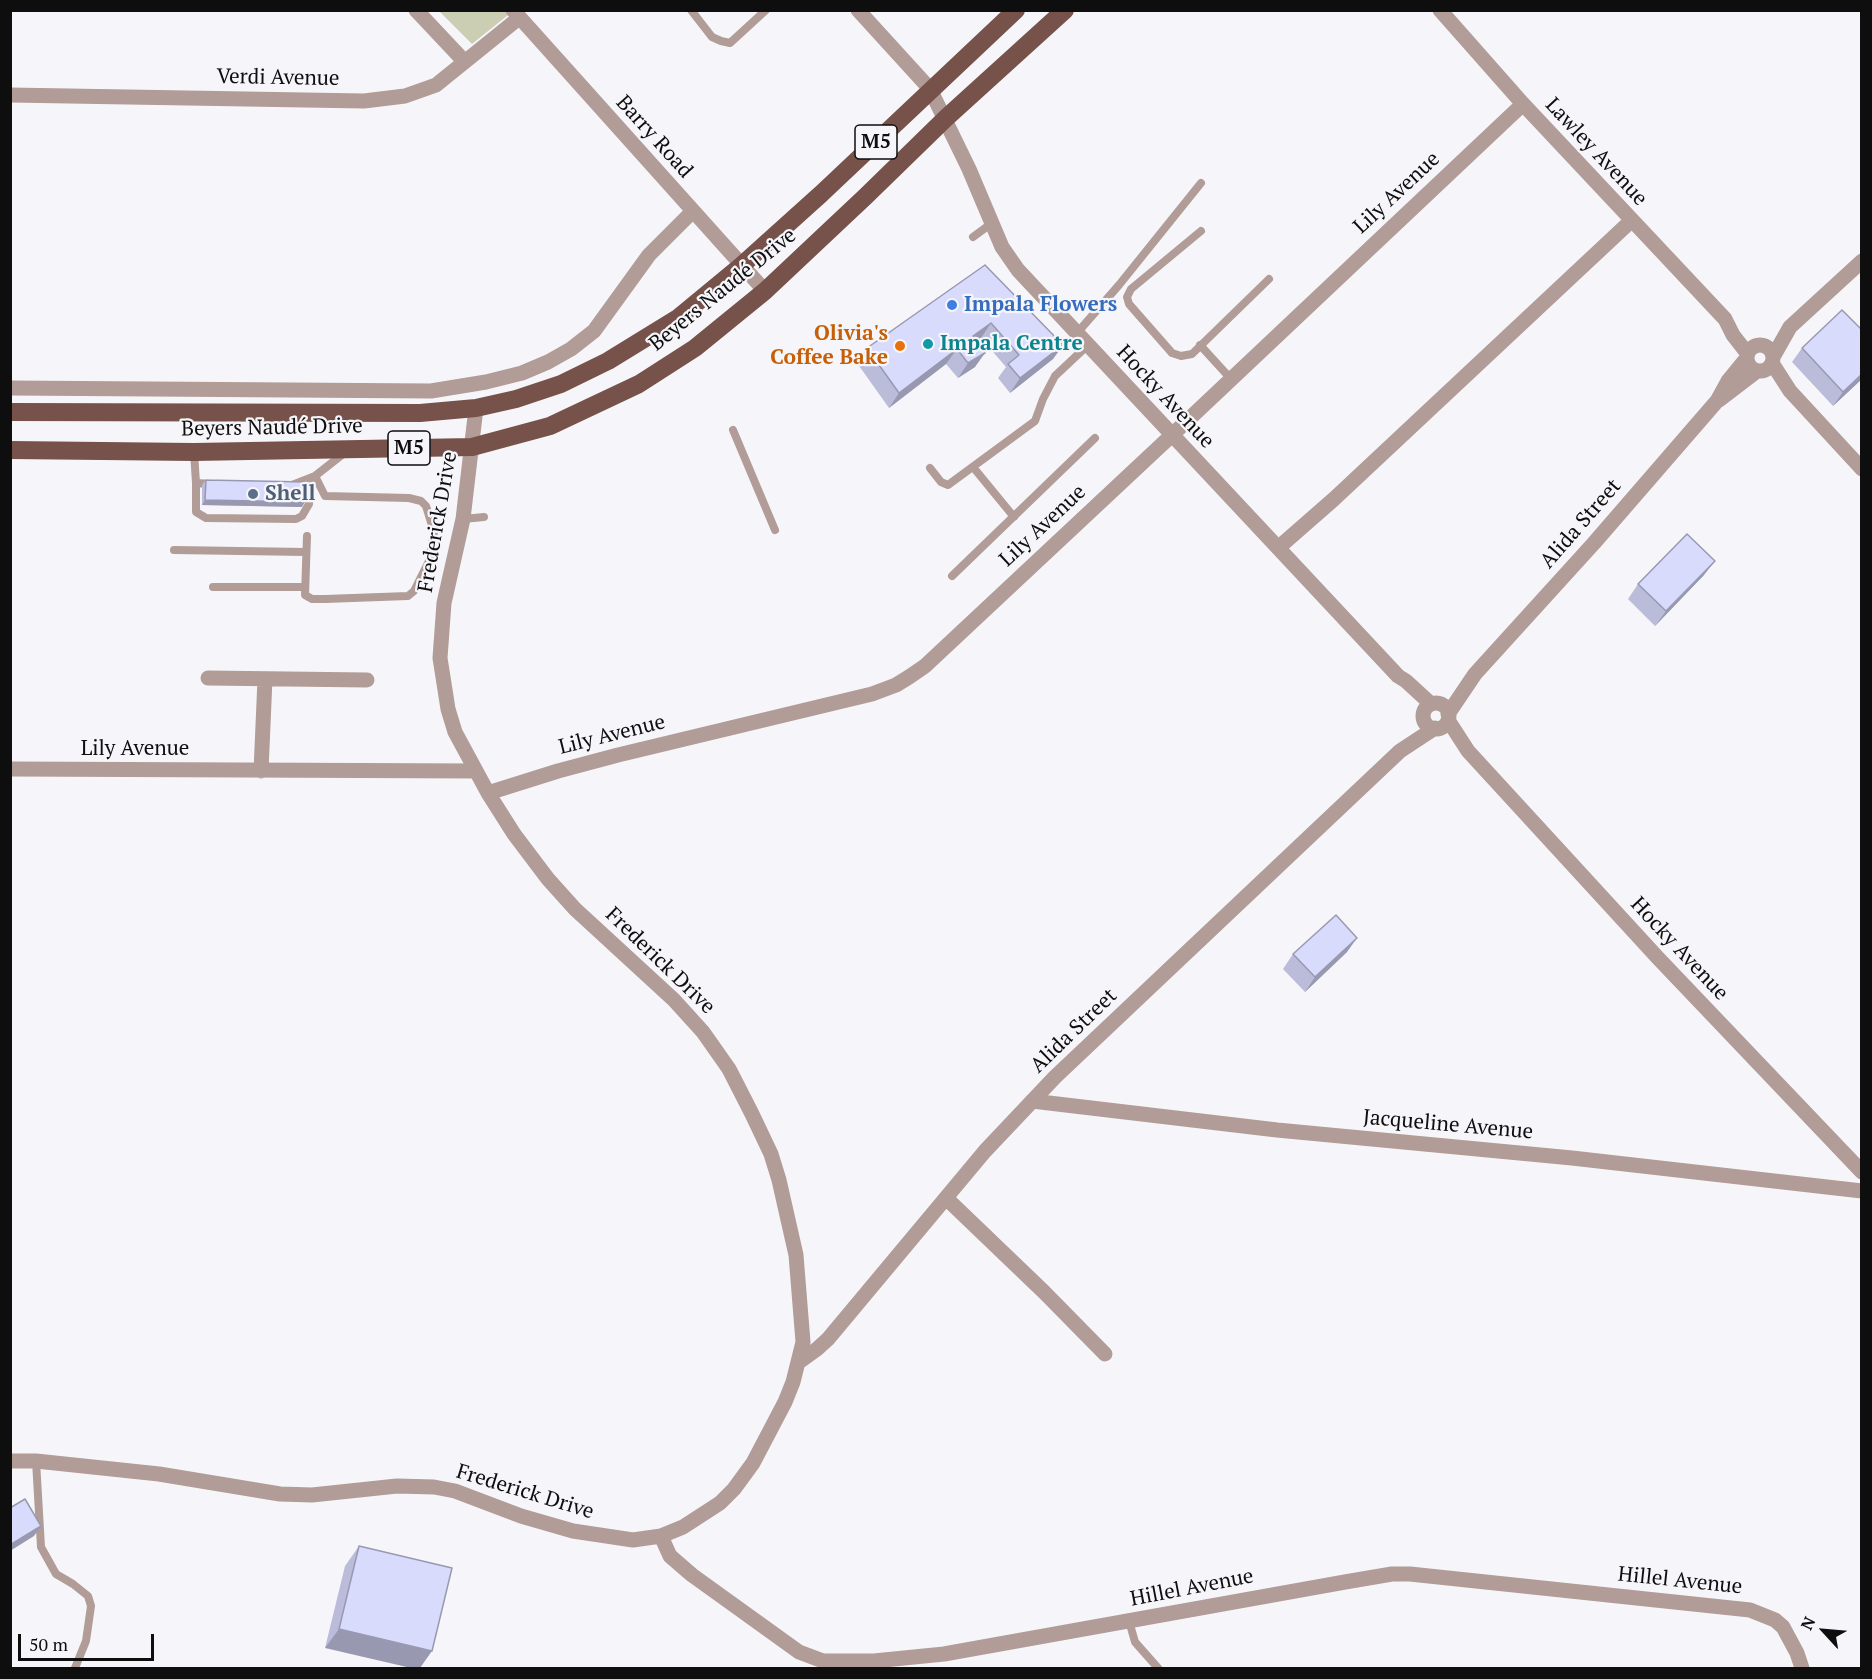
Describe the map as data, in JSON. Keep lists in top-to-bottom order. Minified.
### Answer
{"streets":{"main road":["M5","Beyers Naudé Drive"],"street":["Verdi Avenue","Barry Road","Lawley Avenue","Lily Avenue","Hocky Avenue","Frederick Drive","Alida Street","Jacqueline Avenue","Hillel Avenue"]},"crossings":[["Verdi Avenue","Barry Road"],["Barry Road","Beyers Naudé Drive"],["Lawley Avenue","Lily Avenue"],["Lawley Avenue","Alida Street"],["Lily Avenue","Hocky Avenue"],["Lily Avenue","Frederick Drive"],["Beyers Naudé Drive","Hocky Avenue"],["Beyers Naudé Drive","Frederick Drive"],["Hocky Avenue","Alida Street"],["Frederick Drive","Alida Street"],["Frederick Drive","Hillel Avenue"],["Alida Street","Jacqueline Avenue"]],"places":["Impala Flowers","Impala Centre","Olivia's Coffee Bake","Shell"],"scale_bar":"50 m","north":"top left"}
